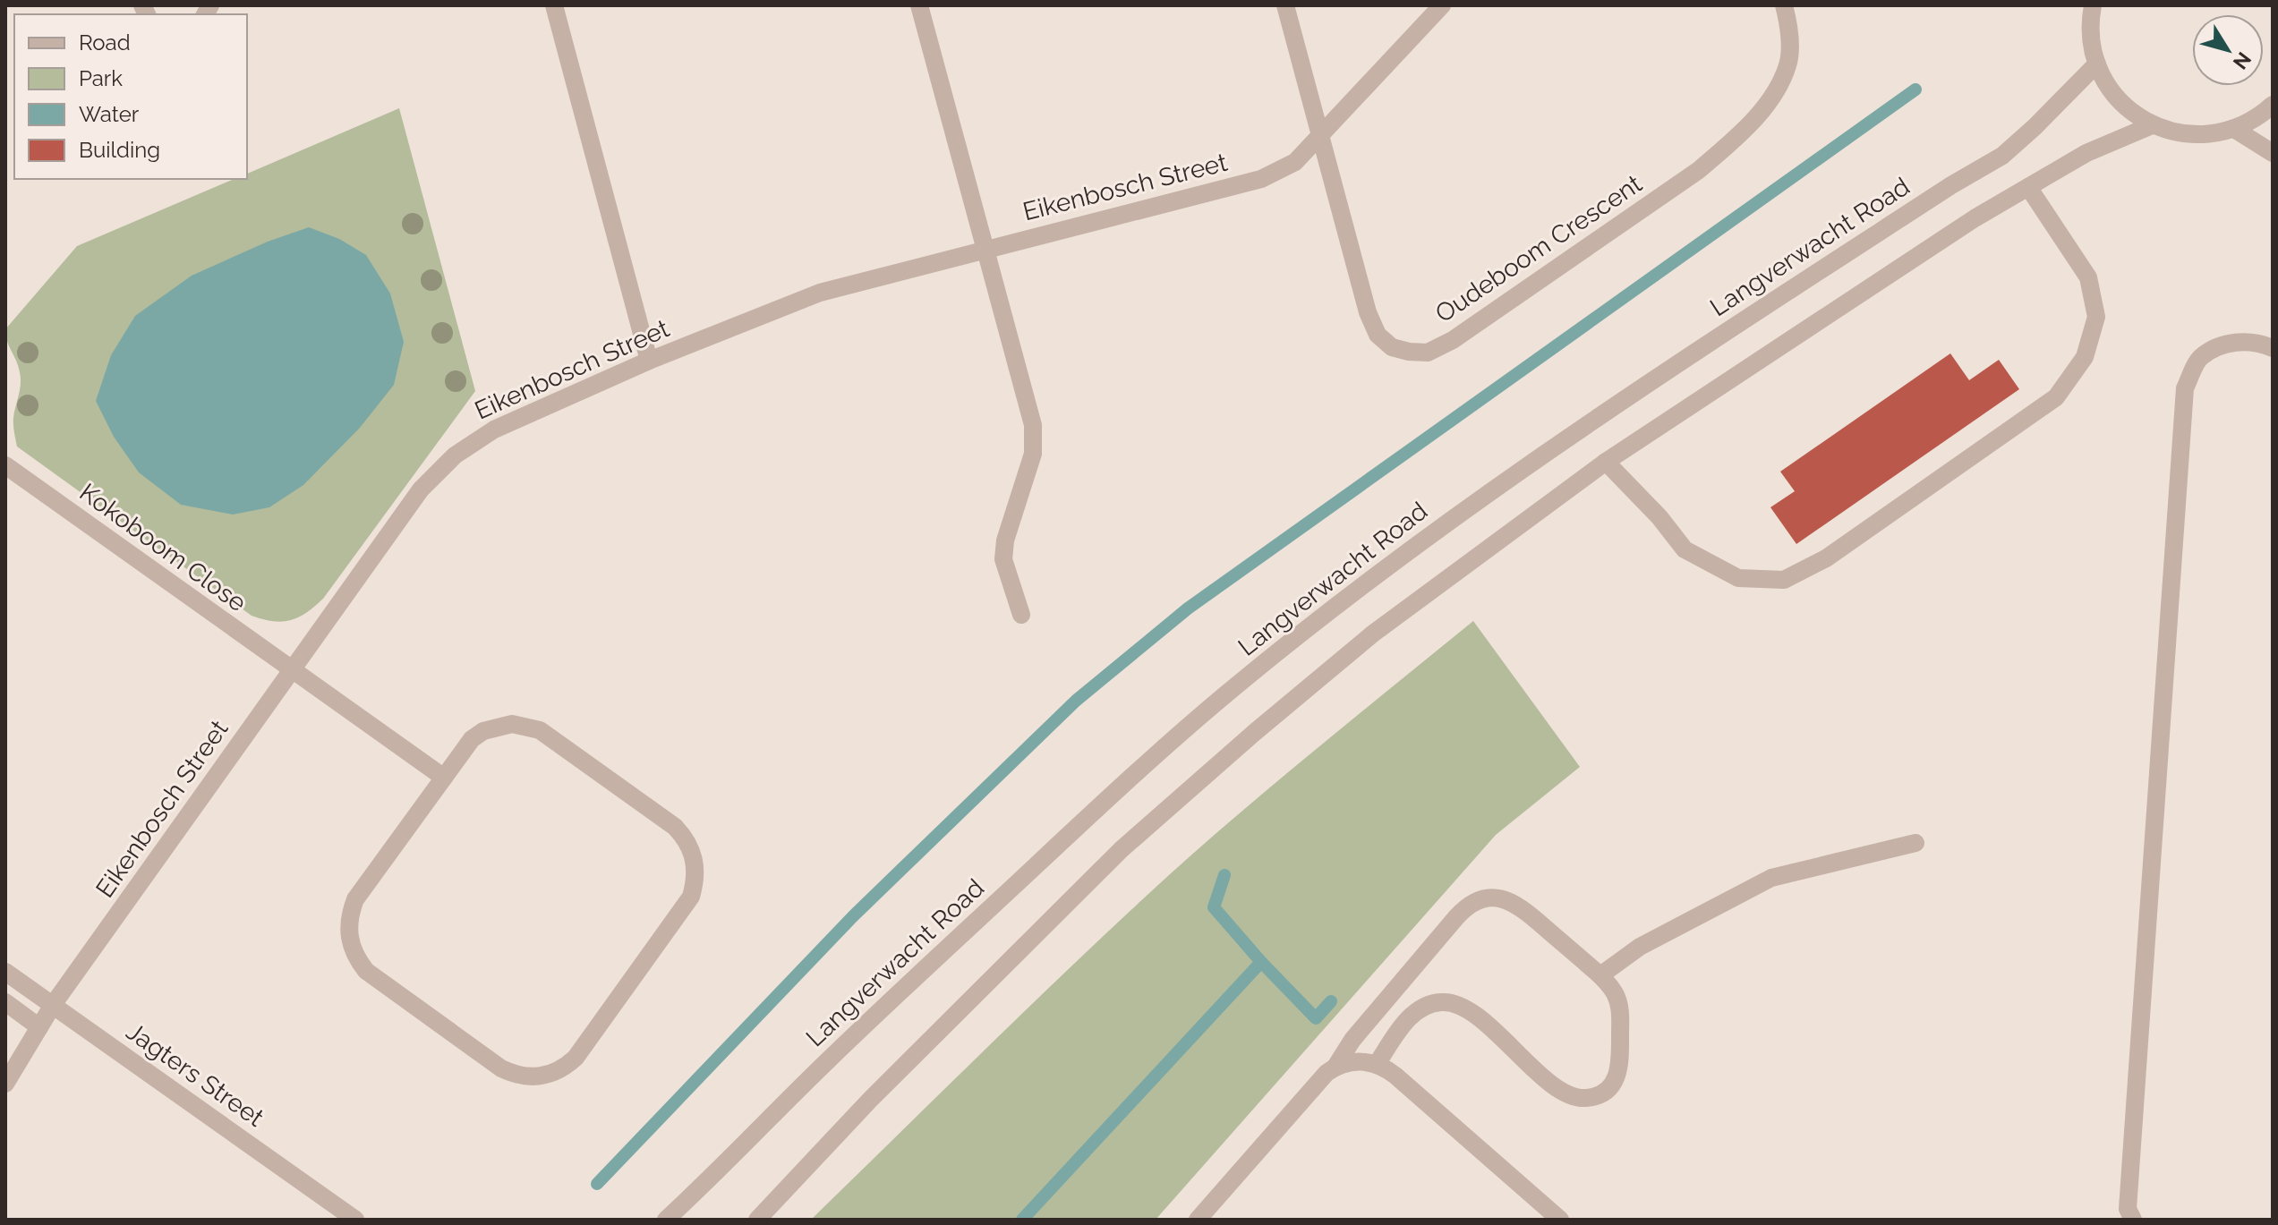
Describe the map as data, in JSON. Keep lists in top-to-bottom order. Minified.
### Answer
{"streets":{"street":["Eikenbosch Street","Langverwacht Road","Oudeboom Crescent","Kokoboom Close","Jagters Street"]},"crossings":[["Eikenbosch Street","Oudeboom Crescent"],["Eikenbosch Street","Kokoboom Close"],["Eikenbosch Street","Jagters Street"]],"legend":["Road","Park","Water","Building"],"north":"bottom right"}
